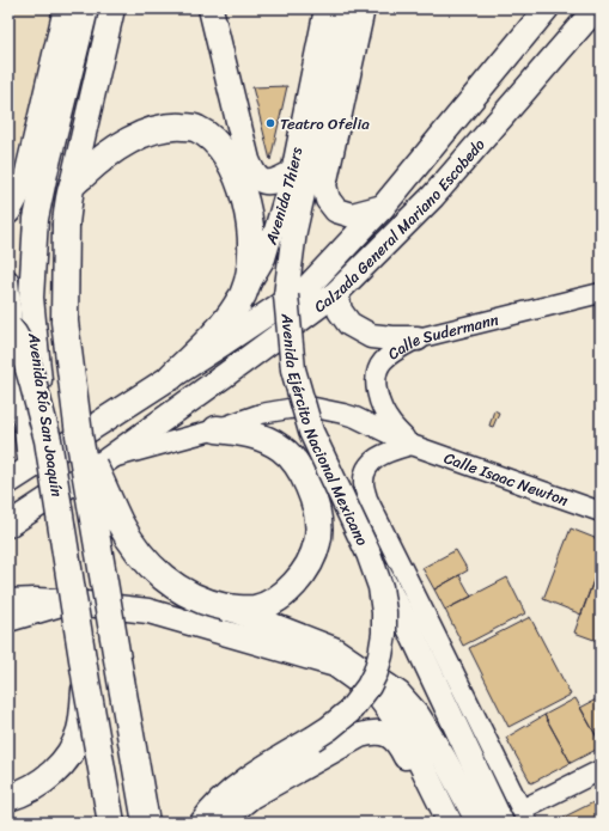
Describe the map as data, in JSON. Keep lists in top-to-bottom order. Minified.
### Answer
{"streets":{"highway":["Avenida Río San Joaquín"],"main road":["Calzada General Mariano Escobedo","Avenida Ejército Nacional Mexicano"],"street":["Avenida Thiers","Calle Sudermann","Calle Isaac Newton"]},"crossings":[["Calzada General Mariano Escobedo","Calle Isaac Newton"],["Calle Sudermann","Avenida Ejército Nacional Mexicano"],["Calle Sudermann","Calle Isaac Newton"],["Avenida Ejército Nacional Mexicano","Calle Isaac Newton"]],"places":["Teatro Ofelia"]}
